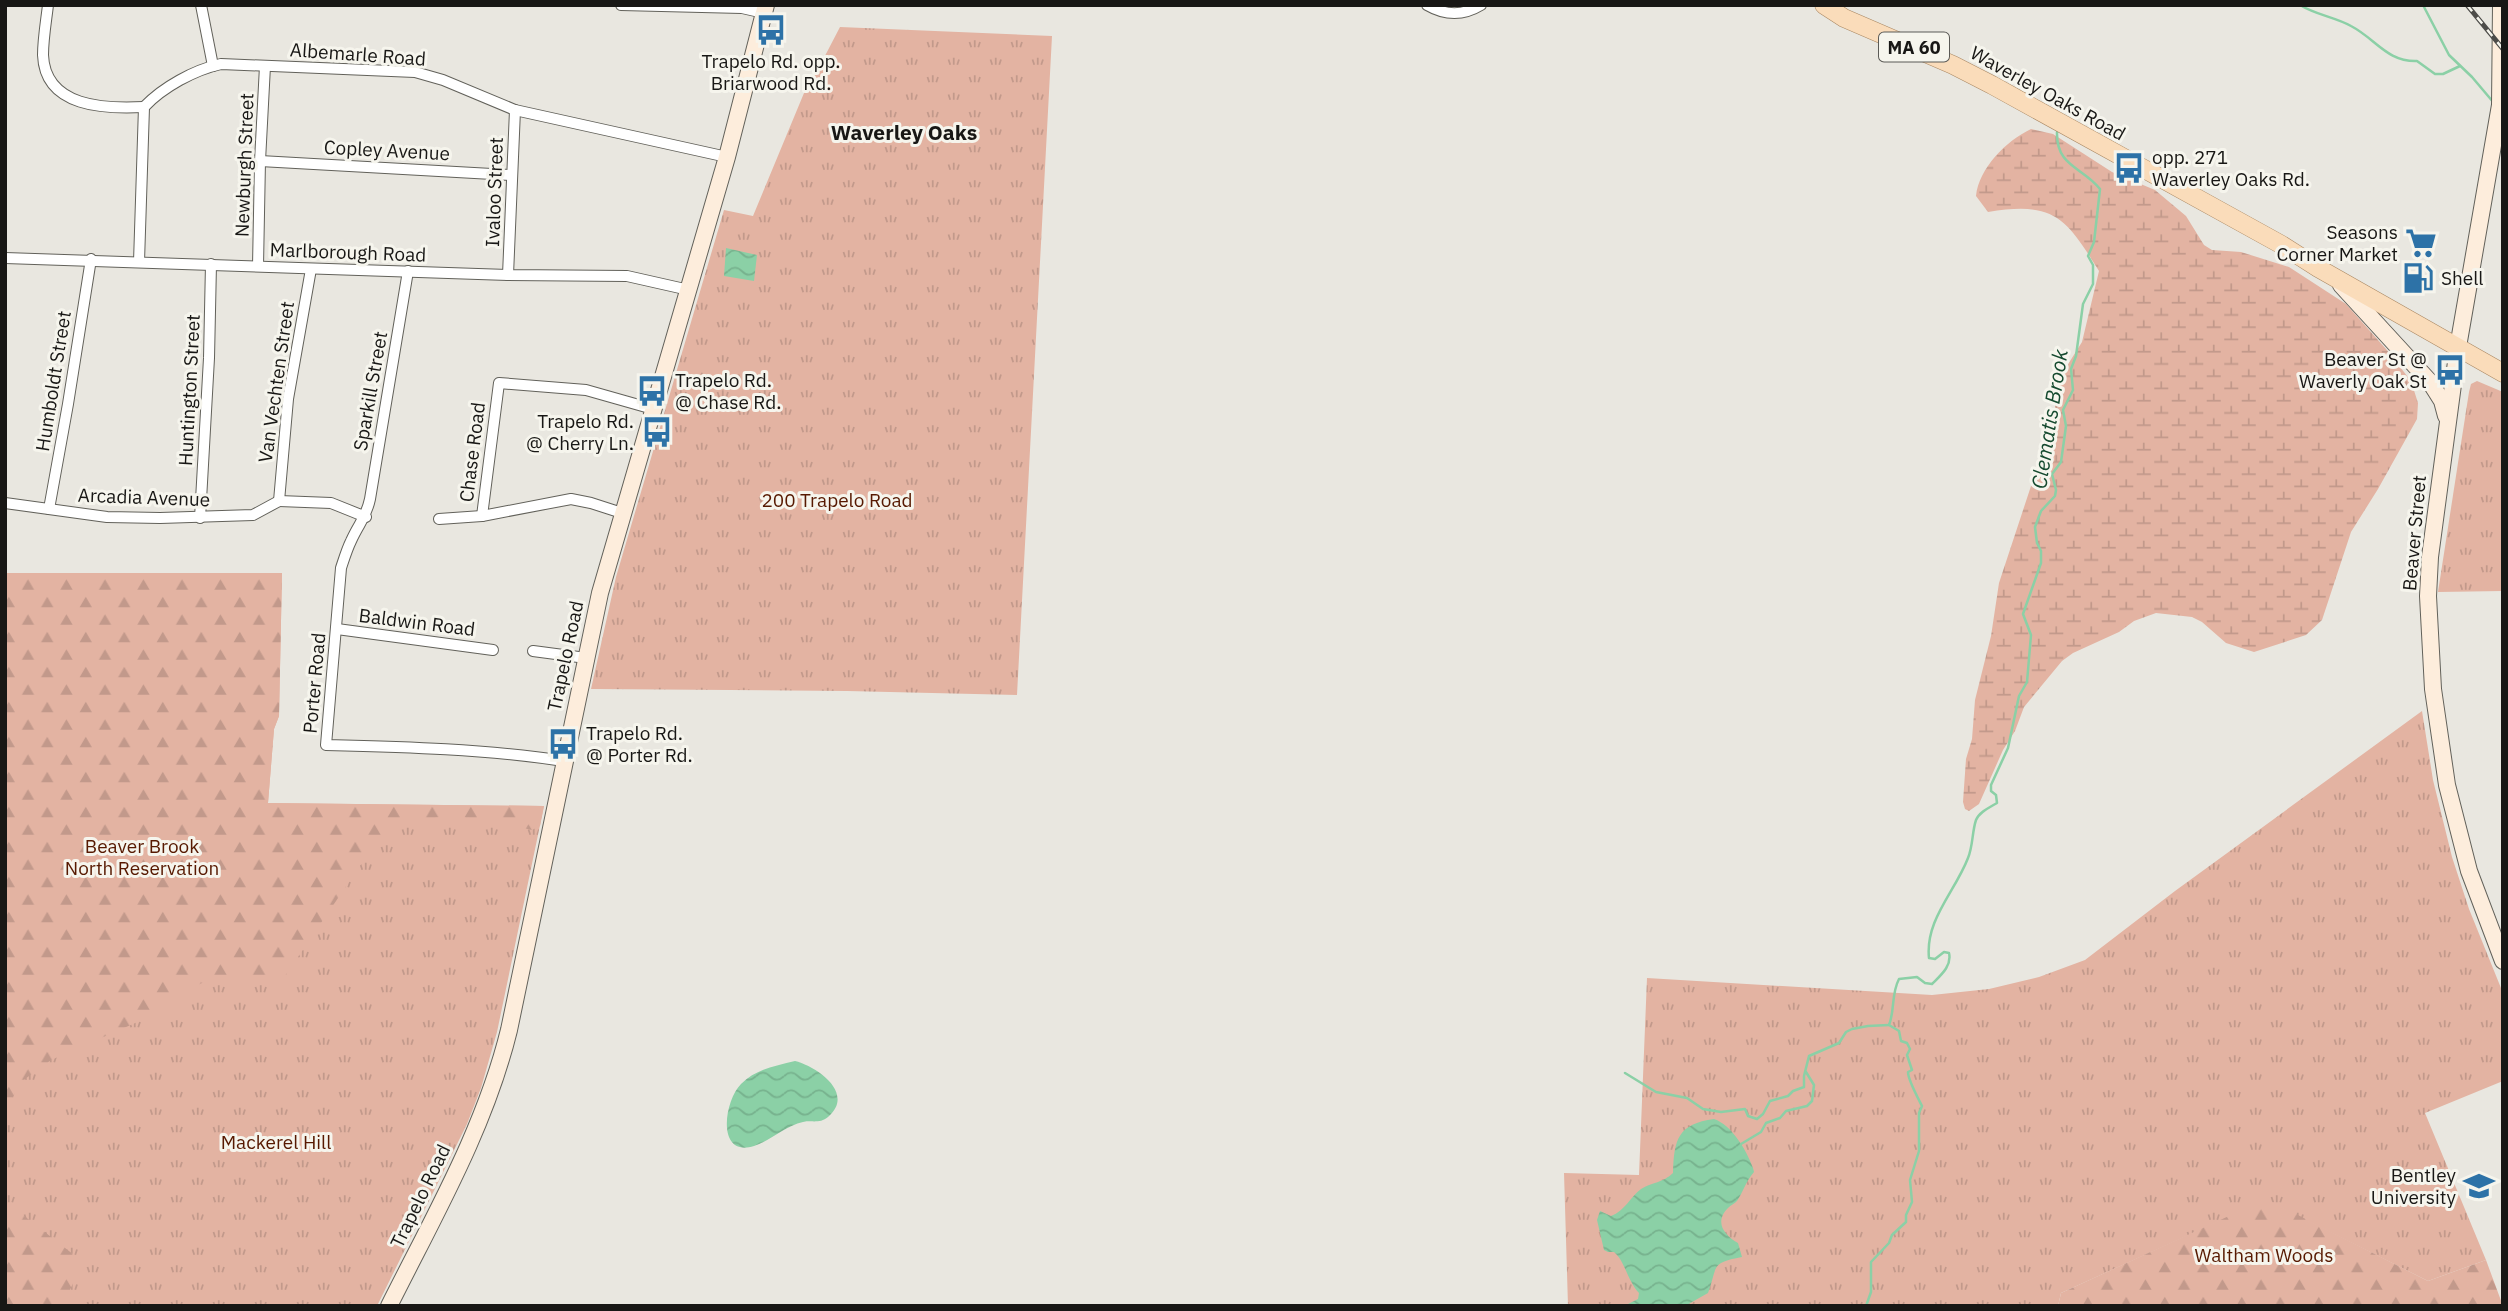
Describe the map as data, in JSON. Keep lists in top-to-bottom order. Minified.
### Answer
{"streets":{"main road":["MA 60","Waverley Oaks Road","Beaver Street","Trapelo Road"],"street":["Albemarle Road","Copley Avenue","Newburgh Street","Ivaloo Street","Marlborough Road","Humboldt Street","Van Vechten Street","Huntington Street","Sparkill Street","Chase Road","Arcadia Avenue","Baldwin Road","Porter Road"]},"crossings":[["Albemarle Road","Newburgh Street"],["Albemarle Road","Ivaloo Street"],["Albemarle Road","Trapelo Road"],["Waverley Oaks Road","Beaver Street"],["Copley Avenue","Newburgh Street"],["Copley Avenue","Ivaloo Street"],["Newburgh Street","Marlborough Road"],["Ivaloo Street","Marlborough Road"],["Marlborough Road","Humboldt Street"],["Marlborough Road","Van Vechten Street"],["Marlborough Road","Huntington Street"],["Marlborough Road","Sparkill Street"],["Marlborough Road","Trapelo Road"],["Humboldt Street","Arcadia Avenue"],["Van Vechten Street","Arcadia Avenue"],["Huntington Street","Arcadia Avenue"],["Sparkill Street","Porter Road"],["Chase Road","Trapelo Road"],["Baldwin Road","Porter Road"],["Trapelo Road","Porter Road"]],"districts":["Waverley Oaks"],"water":["Clematis Brook"],"parks":["200 Trapelo Road","Beaver Brook North Reservation","Mackerel Hill","Waltham Woods"],"places":{"bus stop":["Trapelo Rd. opp. Briarwood Rd.","opp. 271 Waverley Oaks Rd.","Beaver St @ Waverly Oak St","Trapelo Rd. @ Chase Rd.","Trapelo Rd. @ Cherry Ln.","Trapelo Rd. @ Porter Rd."],"supermarket":["Seasons Corner Market"],"fuel station":["Shell"],"school or university":["Bentley University"]}}
